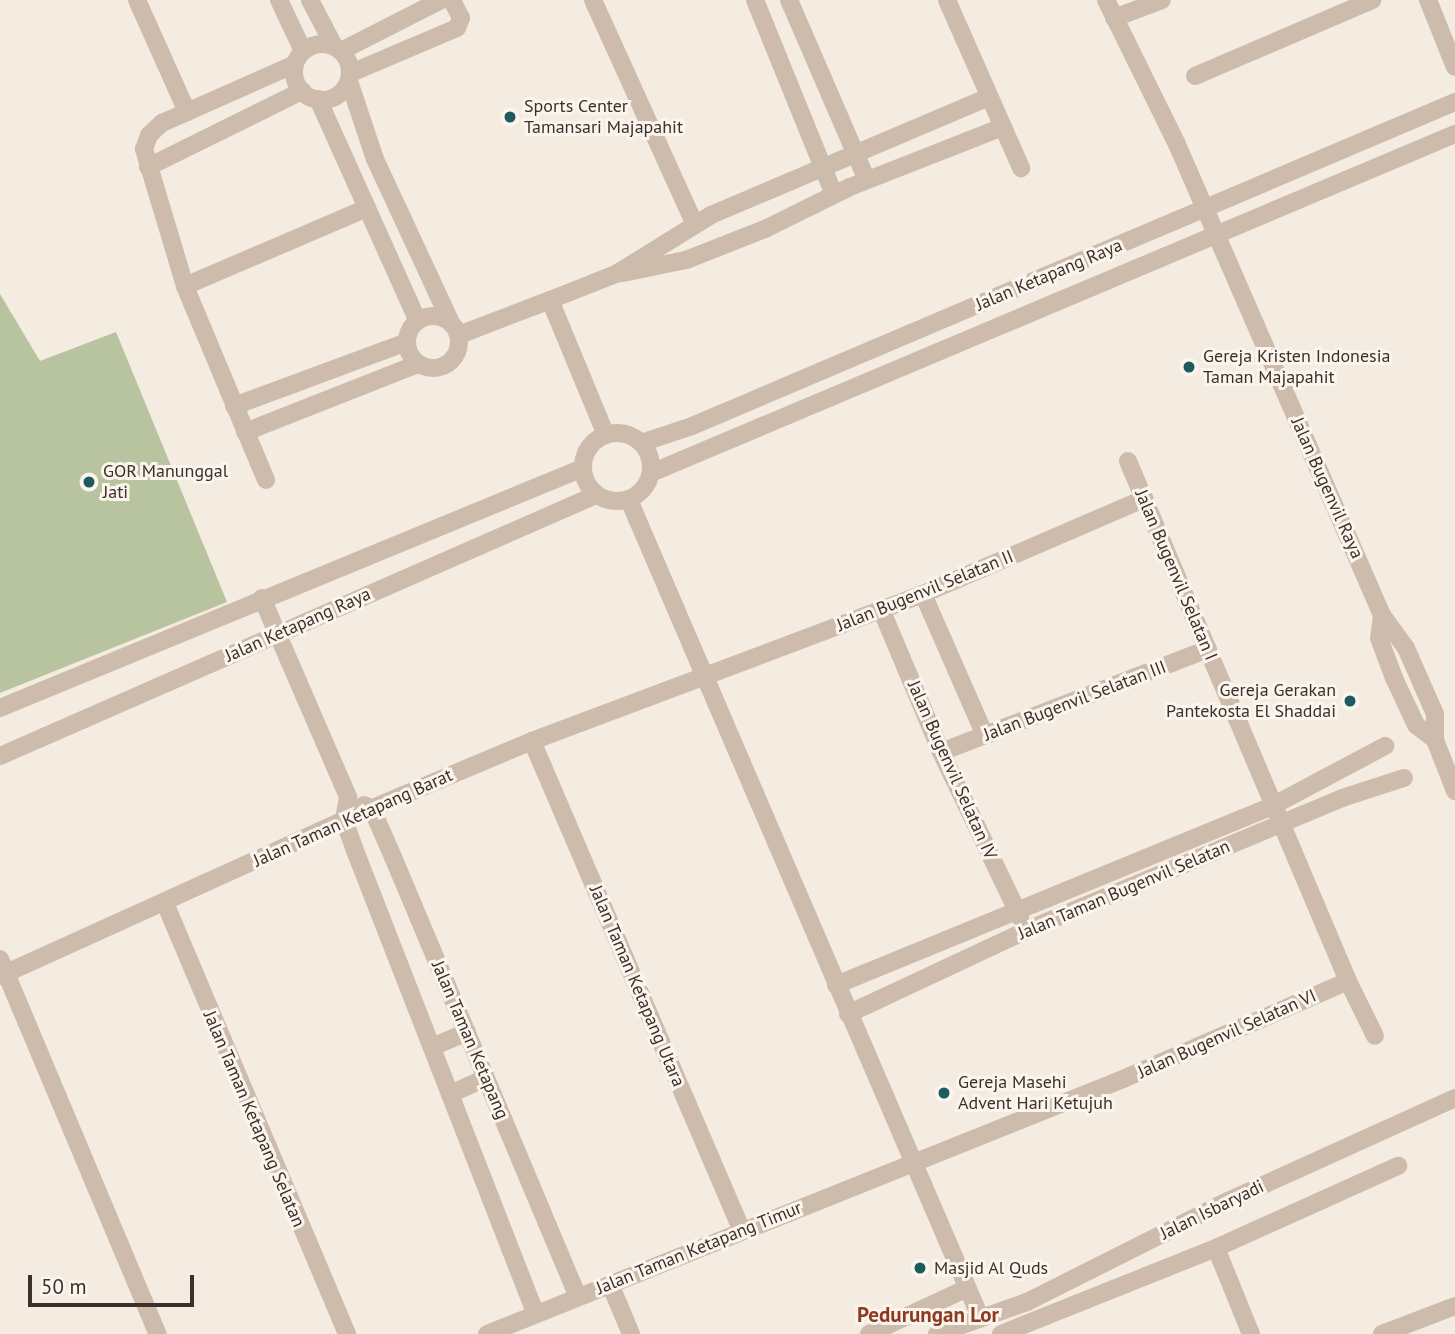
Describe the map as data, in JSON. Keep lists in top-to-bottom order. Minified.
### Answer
{"streets":{"street":["Jalan Ketapang Raya","Jalan Bugenvil Raya","Jalan Bugenvil Selatan I","Jalan Bugenvil Selatan II","Jalan Bugenvil Selatan III","Jalan Bugenvil Selatan IV","Jalan Taman Ketapang Barat","Jalan Taman Bugenvil Selatan","Jalan Taman Ketapang Utara","Jalan Bugenvil Selatan VI","Jalan Taman Ketapang","Jalan Taman Ketapang Selatan","Jalan Isbaryadi","Jalan Taman Ketapang Timur"]},"crossings":[["Jalan Ketapang Raya","Jalan Bugenvil Raya"],["Jalan Bugenvil Selatan I","Jalan Bugenvil Selatan II"],["Jalan Bugenvil Selatan I","Jalan Bugenvil Selatan III"],["Jalan Bugenvil Selatan I","Jalan Taman Bugenvil Selatan"],["Jalan Bugenvil Selatan II","Jalan Bugenvil Selatan IV"],["Jalan Bugenvil Selatan II","Jalan Taman Ketapang Barat"],["Jalan Bugenvil Selatan III","Jalan Bugenvil Selatan IV"],["Jalan Bugenvil Selatan IV","Jalan Taman Bugenvil Selatan"],["Jalan Taman Ketapang Barat","Jalan Taman Ketapang Utara"],["Jalan Taman Ketapang Barat","Jalan Taman Ketapang"],["Jalan Taman Ketapang Barat","Jalan Taman Ketapang Selatan"],["Jalan Taman Ketapang Utara","Jalan Taman Ketapang Timur"],["Jalan Bugenvil Selatan VI","Jalan Taman Ketapang Timur"],["Jalan Taman Ketapang","Jalan Taman Ketapang Timur"]],"districts":["Pedurungan Lor"],"places":["Sports Center Tamansari Majapahit","Gereja Kristen Indonesia Taman Majapahit","GOR Manunggal Jati","Gereja Gerakan Pantekosta El Shaddai","Gereja Masehi Advent Hari Ketujuh","Masjid Al Quds"],"scale_bar":"50 m"}
